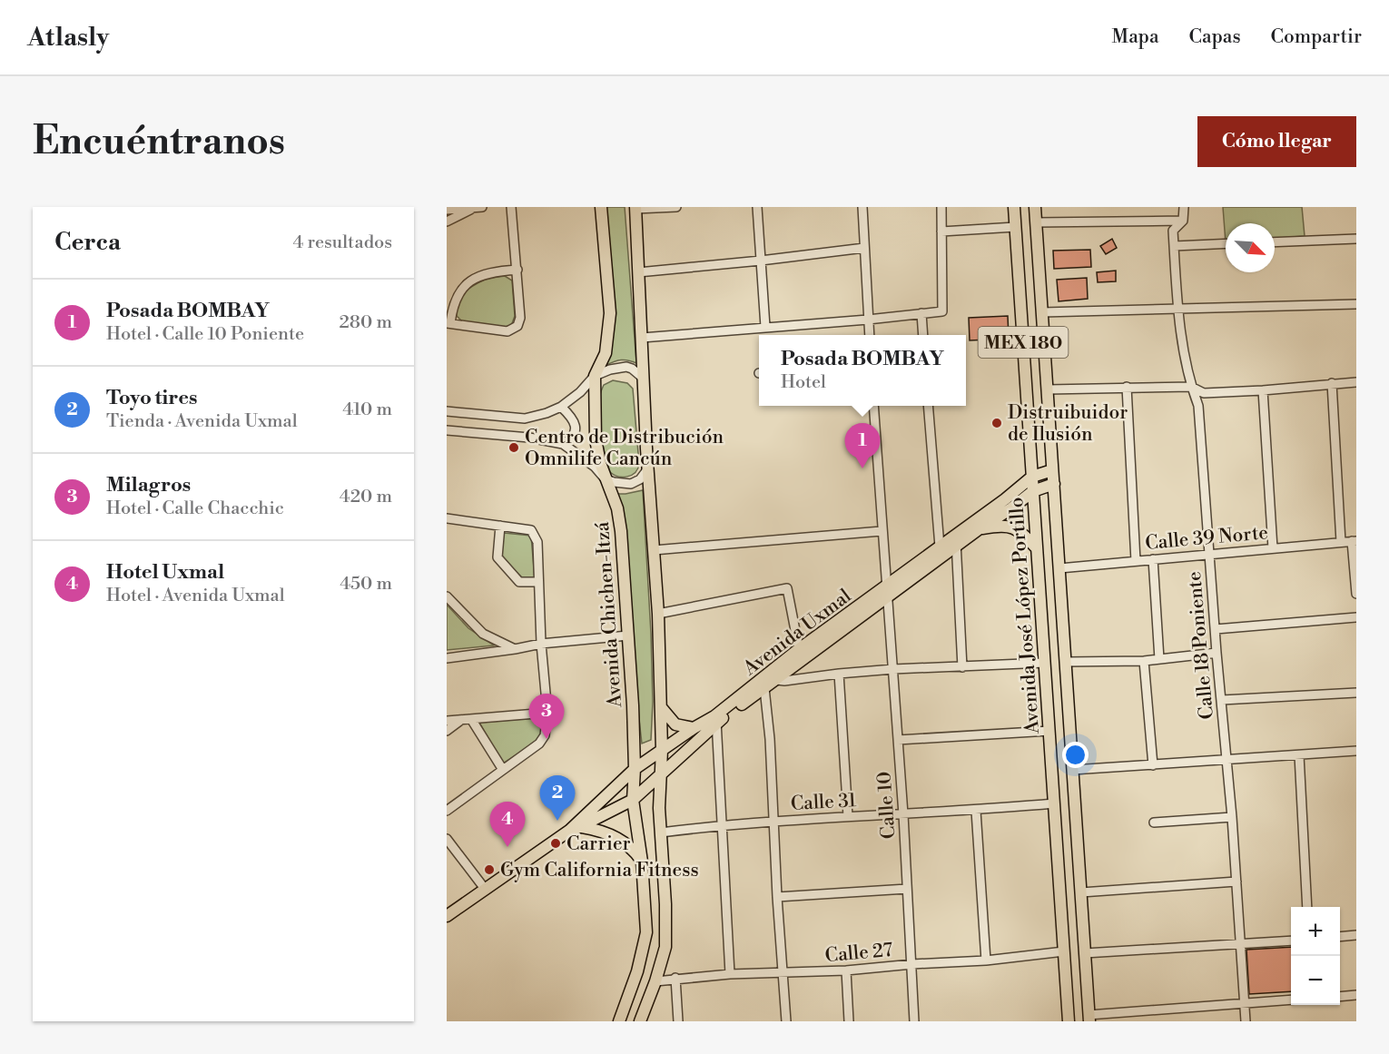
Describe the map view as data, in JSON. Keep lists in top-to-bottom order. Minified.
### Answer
{"streets":{"main road":["MEX 180","Avenida Chichen-Itzá","Avenida José López Portillo","Avenida Uxmal"],"street":["Calle 39 Norte","Calle 18 Poniente","Calle 31","Calle 10","Calle 27"]},"crossings":[["Calle 39 Norte","Avenida José López Portillo"],["Calle 39 Norte","Calle 18 Poniente"],["Avenida Chichen-Itzá","Avenida Uxmal"],["Avenida José López Portillo","Avenida Uxmal"],["Avenida José López Portillo","Calle 31"],["Avenida José López Portillo","Calle 27"],["Avenida Uxmal","Calle 10"],["Calle 31","Calle 10"],["Calle 10","Calle 27"]],"places":["Distruibuidor de Ilusión","Centro de Distribución Omnilife Cancún","Carrier","Gym California Fitness"],"north":"bottom right","page":{"header":"Atlasly","nav":["Mapa","Capas","Compartir"],"buttons":"Cómo llegar","title":"Encuéntranos","heading":["Cerca","4 resultados"],"list":[{"mark":"1","name":"Posada BOMBAY","note":"Hotel · Calle 10 Poniente","value":"280 m"},{"mark":"2","name":"Toyo tires","note":"Tienda · Avenida Uxmal","value":"410 m"},{"mark":"3","name":"Milagros","note":"Hotel · Calle Chacchic","value":"420 m"},{"mark":"4","name":"Hotel Uxmal","note":"Hotel · Avenida Uxmal","value":"450 m"}],"popup":["Posada BOMBAY","Hotel"],"pins":["1","3","2","4"],"map_buttons":["+","−"]}}
